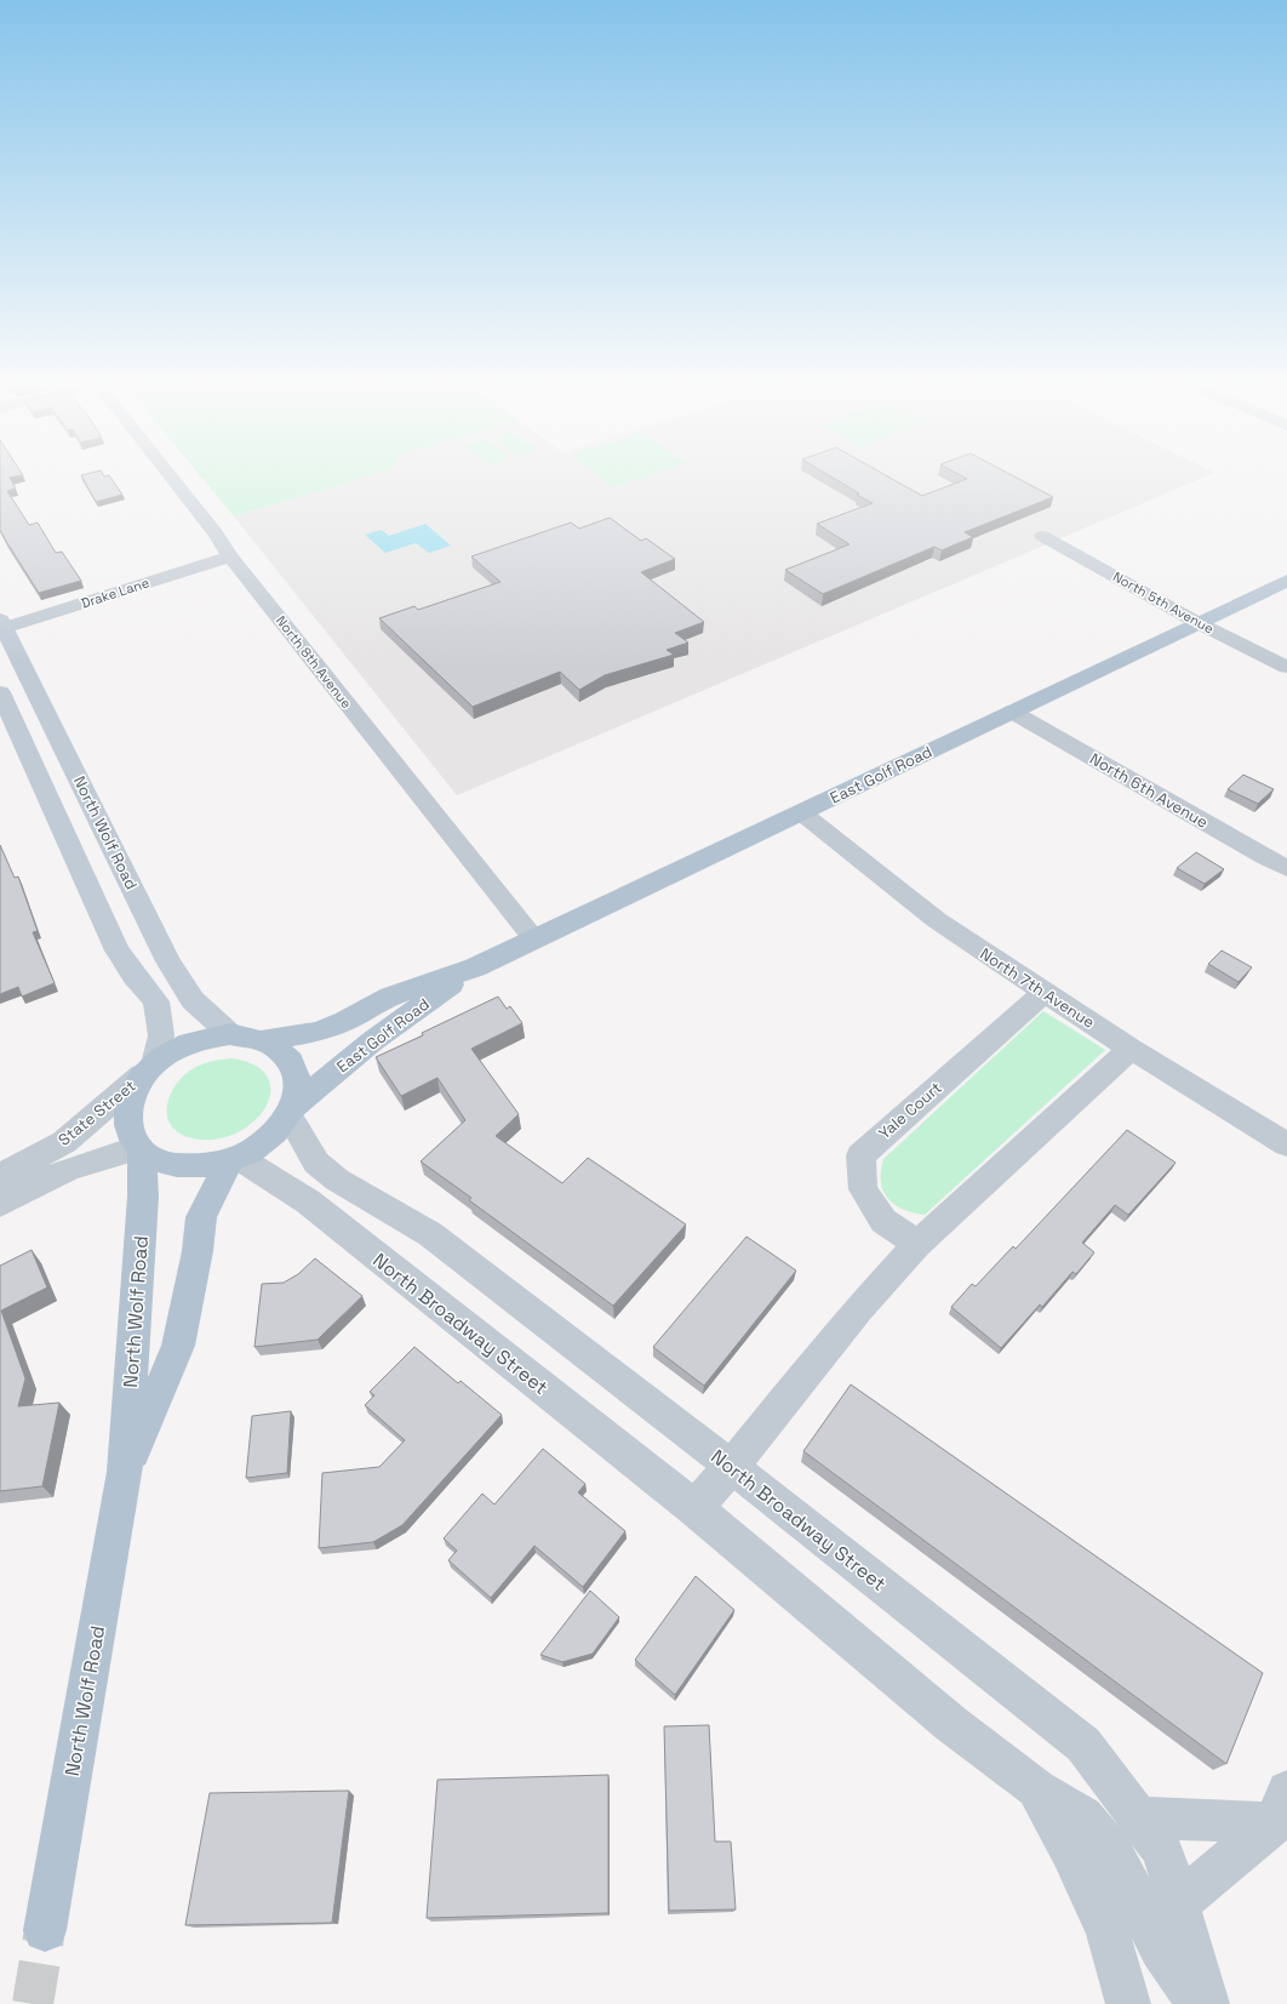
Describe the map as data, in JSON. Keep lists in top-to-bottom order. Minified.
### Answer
{"streets":{"main road":["East Golf Road","North Wolf Road"],"street":["Drake Lane","North 5th Avenue","North 8th Avenue","North 6th Avenue","North 7th Avenue","Yale Court","State Street","North Broadway Street"]},"crossings":[["Drake Lane","North 8th Avenue"],["Drake Lane","North Wolf Road"],["North 5th Avenue","East Golf Road"],["North 8th Avenue","East Golf Road"],["East Golf Road","North 6th Avenue"],["East Golf Road","North Wolf Road"],["East Golf Road","North 7th Avenue"],["East Golf Road","State Street"],["East Golf Road","North Broadway Street"],["North Wolf Road","State Street"],["North Wolf Road","North Broadway Street"],["North 7th Avenue","Yale Court"],["State Street","North Broadway Street"]]}
